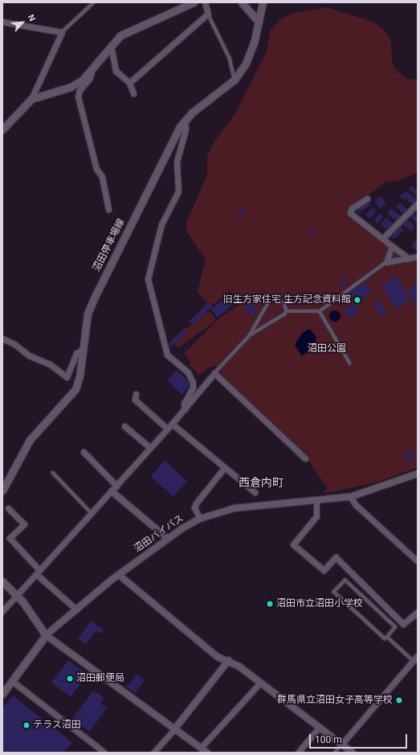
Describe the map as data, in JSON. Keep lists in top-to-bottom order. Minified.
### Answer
{"streets":{"main road":["沼田停車場線"],"street":["沼田バイパス"]},"districts":["西倉内町"],"parks":["沼田公園"],"places":["旧生方家住宅 生方記念資料館","沼田市立沼田小学校","沼田郵便局","群馬県立沼田女子高等学校","テラス沼田"],"scale_bar":"100 m","north":"top right"}
